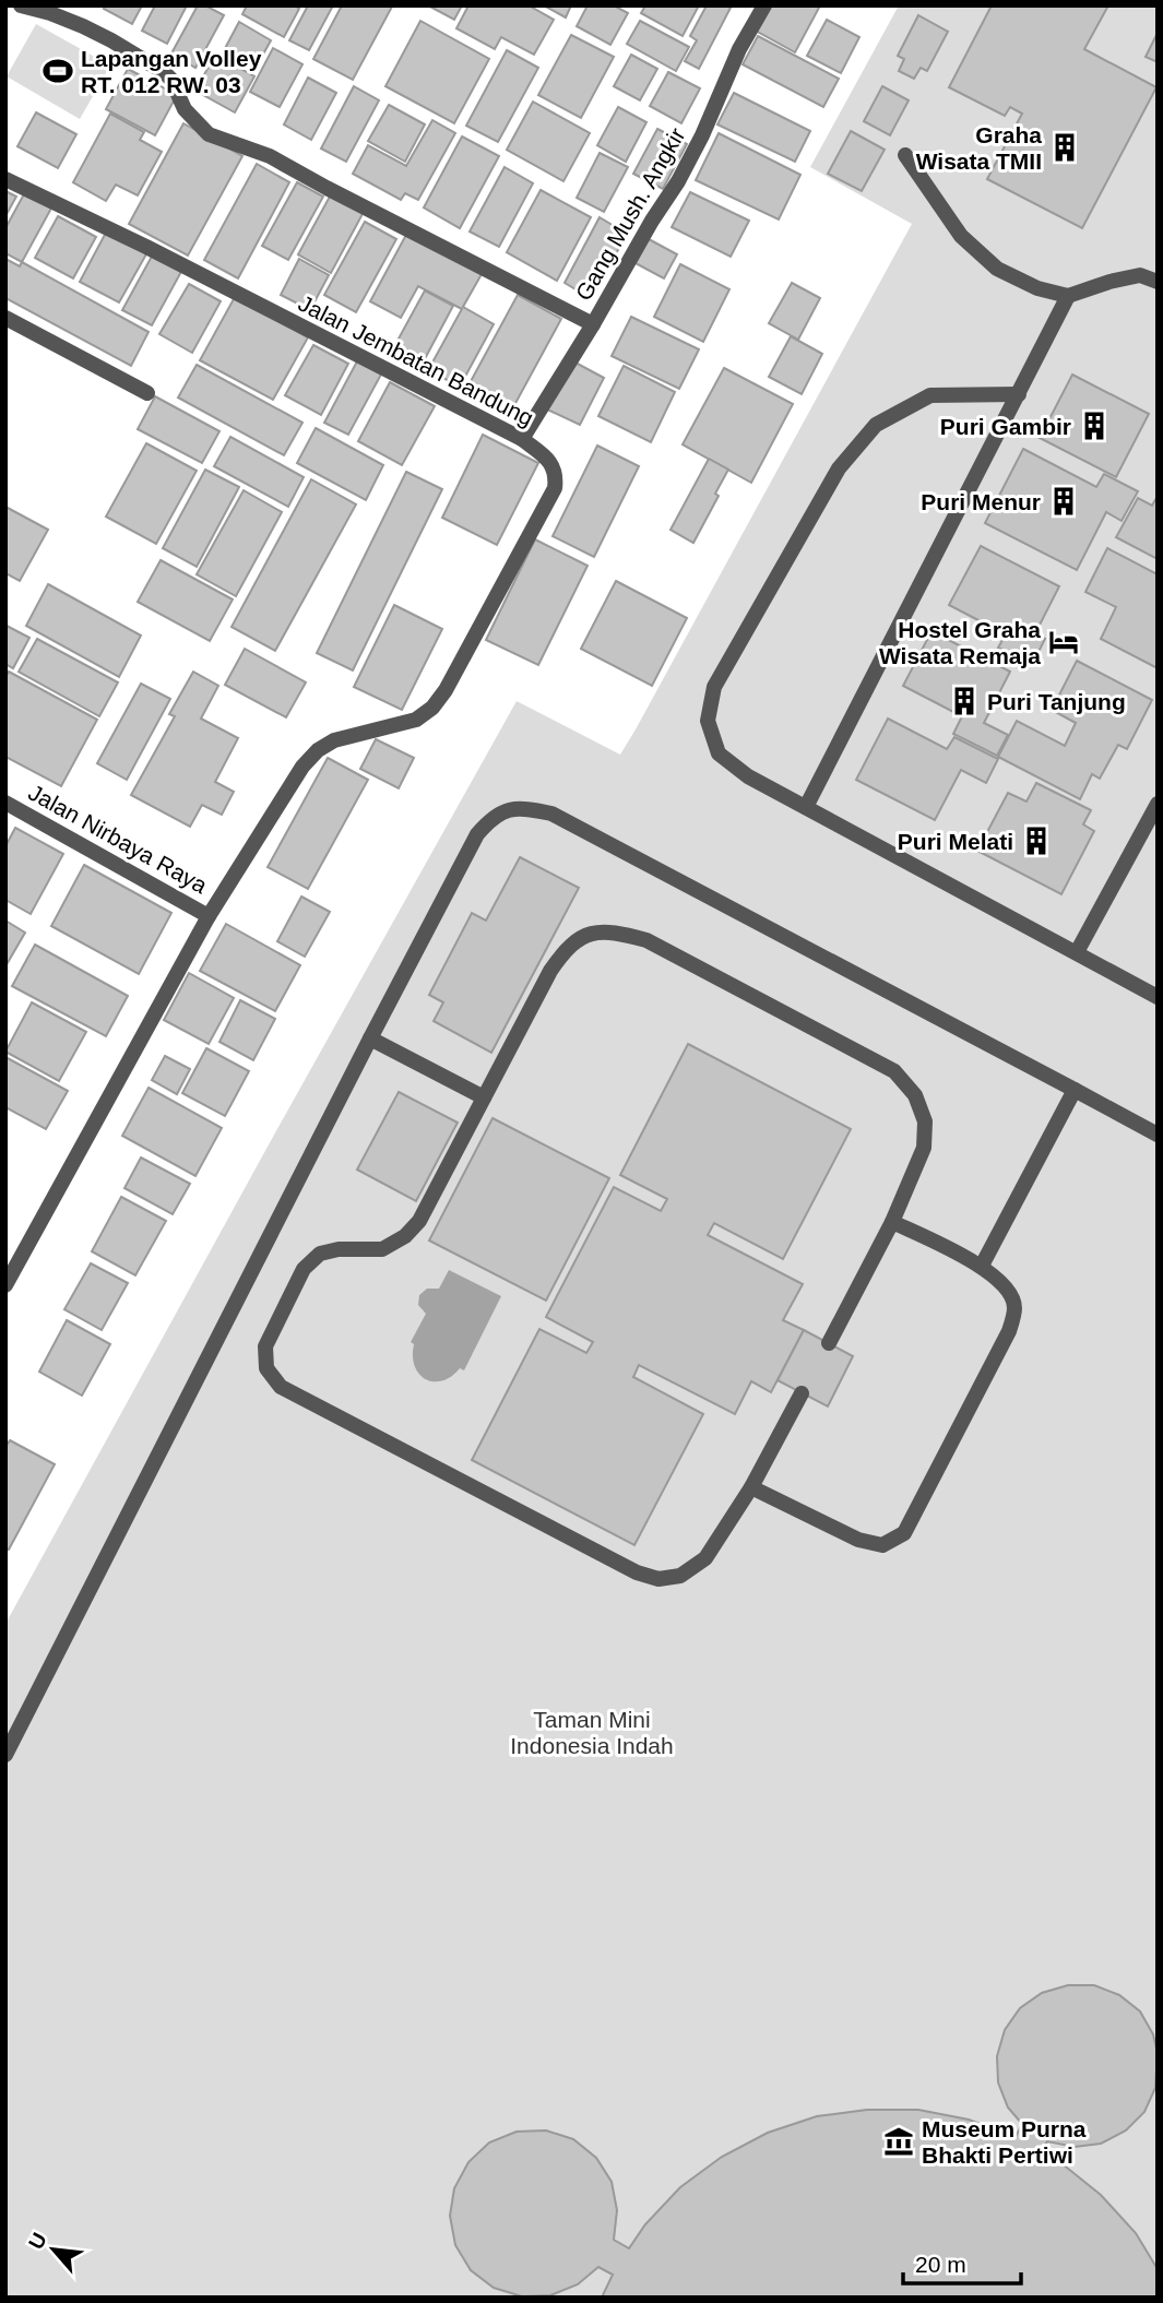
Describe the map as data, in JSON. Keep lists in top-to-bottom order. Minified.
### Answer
{"streets":{"street":["Gang Mush. Angkir","Jalan Jembatan Bandung","Jalan Nirbaya Raya"]},"crossings":[["Gang Mush. Angkir","Jalan Jembatan Bandung"],["Jalan Jembatan Bandung","Jalan Nirbaya Raya"]],"parks":["Taman Mini Indonesia Indah"],"places":{"sports":["Lapangan Volley RT. 012 RW. 03"],"building":["Graha Wisata TMII","Puri Gambir","Puri Menur","Puri Tanjung","Puri Melati"],"hotel":["Hostel Graha Wisata Remaja"],"museum":["Museum Purna Bhakti Pertiwi"]},"scale_bar":"20 m","north":"top left"}
